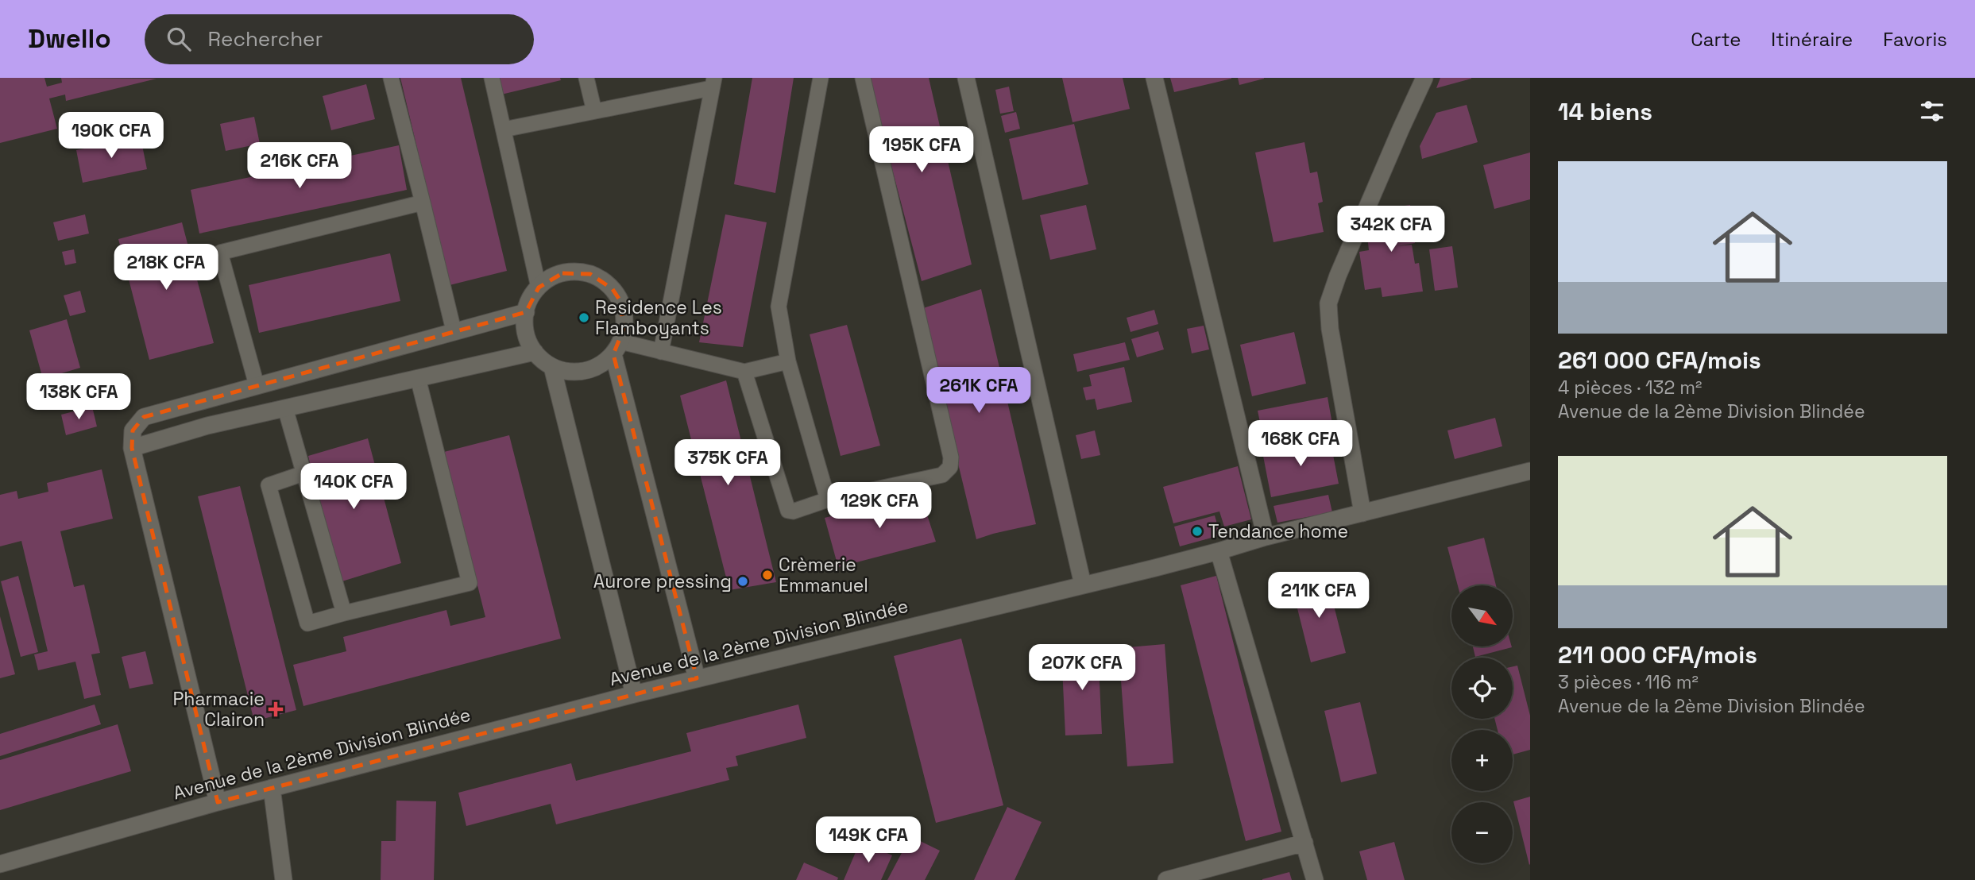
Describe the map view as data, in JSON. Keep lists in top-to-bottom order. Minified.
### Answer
{"streets":{"street":["Avenue de la 2ème Division Blindée"]},"places":{"other":["Residence Les Flamboyants","Tendance home","Crèmerie Emmanuel","Aurore pressing"],"health":["Pharmacie Clairon"]},"north":"bottom right","page":{"header":"Dwello","search":"Rechercher","nav":["Carte","Itinéraire","Favoris"],"heading":"14 biens","price":["190K CFA","195K CFA","216K CFA","342K CFA","218K CFA","261K CFA","138K CFA","168K CFA","375K CFA","140K CFA","129K CFA","211K CFA","207K CFA","149K CFA"],"list":[{"name":"261 000 CFA/mois","note":"4 pièces · 132 m² · Avenue de la 2ème Division Blindée"},{"name":"211 000 CFA/mois","note":"3 pièces · 116 m² · Avenue de la 2ème Division Blindée"}],"map_buttons":["+","−"]}}
